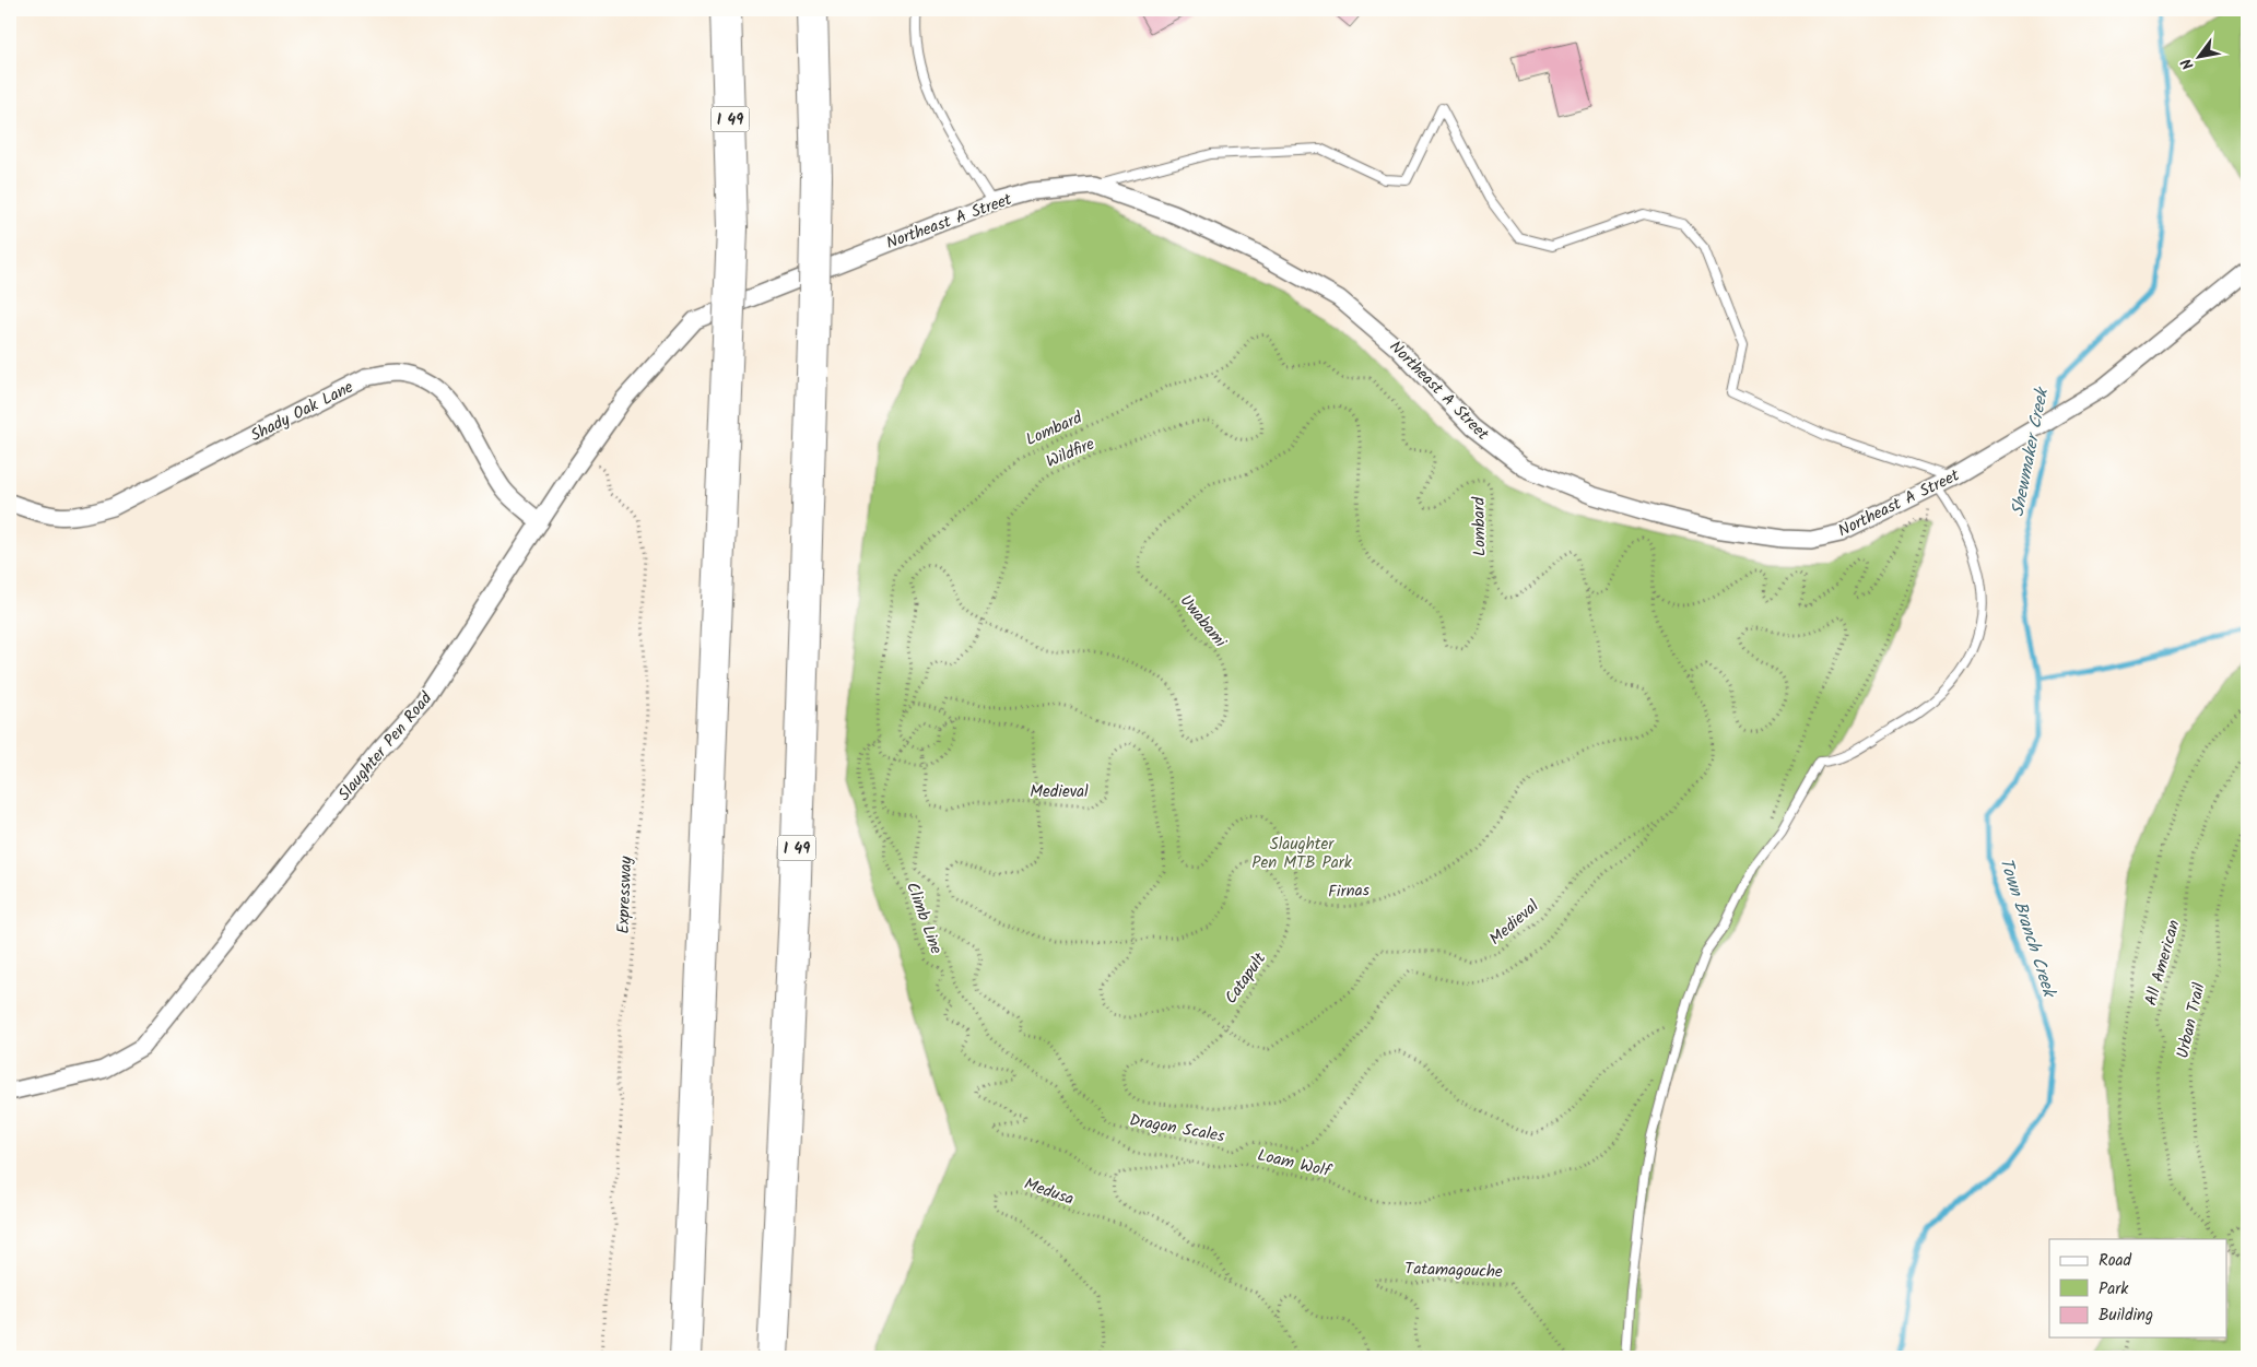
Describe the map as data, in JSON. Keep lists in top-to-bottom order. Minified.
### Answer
{"streets":{"highway":["I 49"],"street":["Northeast A Street","Shady Oak Lane","Slaughter Pen Road"],"path":["Lombard","Wildfire","Uwabami","Medieval","Firnas","Expressway","Climb Line","All American","Catapult","Urban Trail","Dragon Scales","Loam Wolf","Medusa","Tatamagouche"]},"crossings":[["Northeast A Street","Slaughter Pen Road"],["Shady Oak Lane","Slaughter Pen Road"],["Lombard","Wildfire"],["Lombard","Uwabami"],["Lombard","Firnas"],["Lombard","Climb Line"],["Lombard","Loam Wolf"],["Wildfire","Uwabami"],["Slaughter Pen Road","Expressway"],["Medieval","Catapult"],["Medieval","Dragon Scales"],["Climb Line","Loam Wolf"],["All American","Urban Trail"],["Catapult","Dragon Scales"]],"water":["Shewmaker Creek","Town Branch Creek"],"parks":["Slaughter Pen MTB Park"],"legend":["Road","Park","Building"],"north":"bottom left"}
